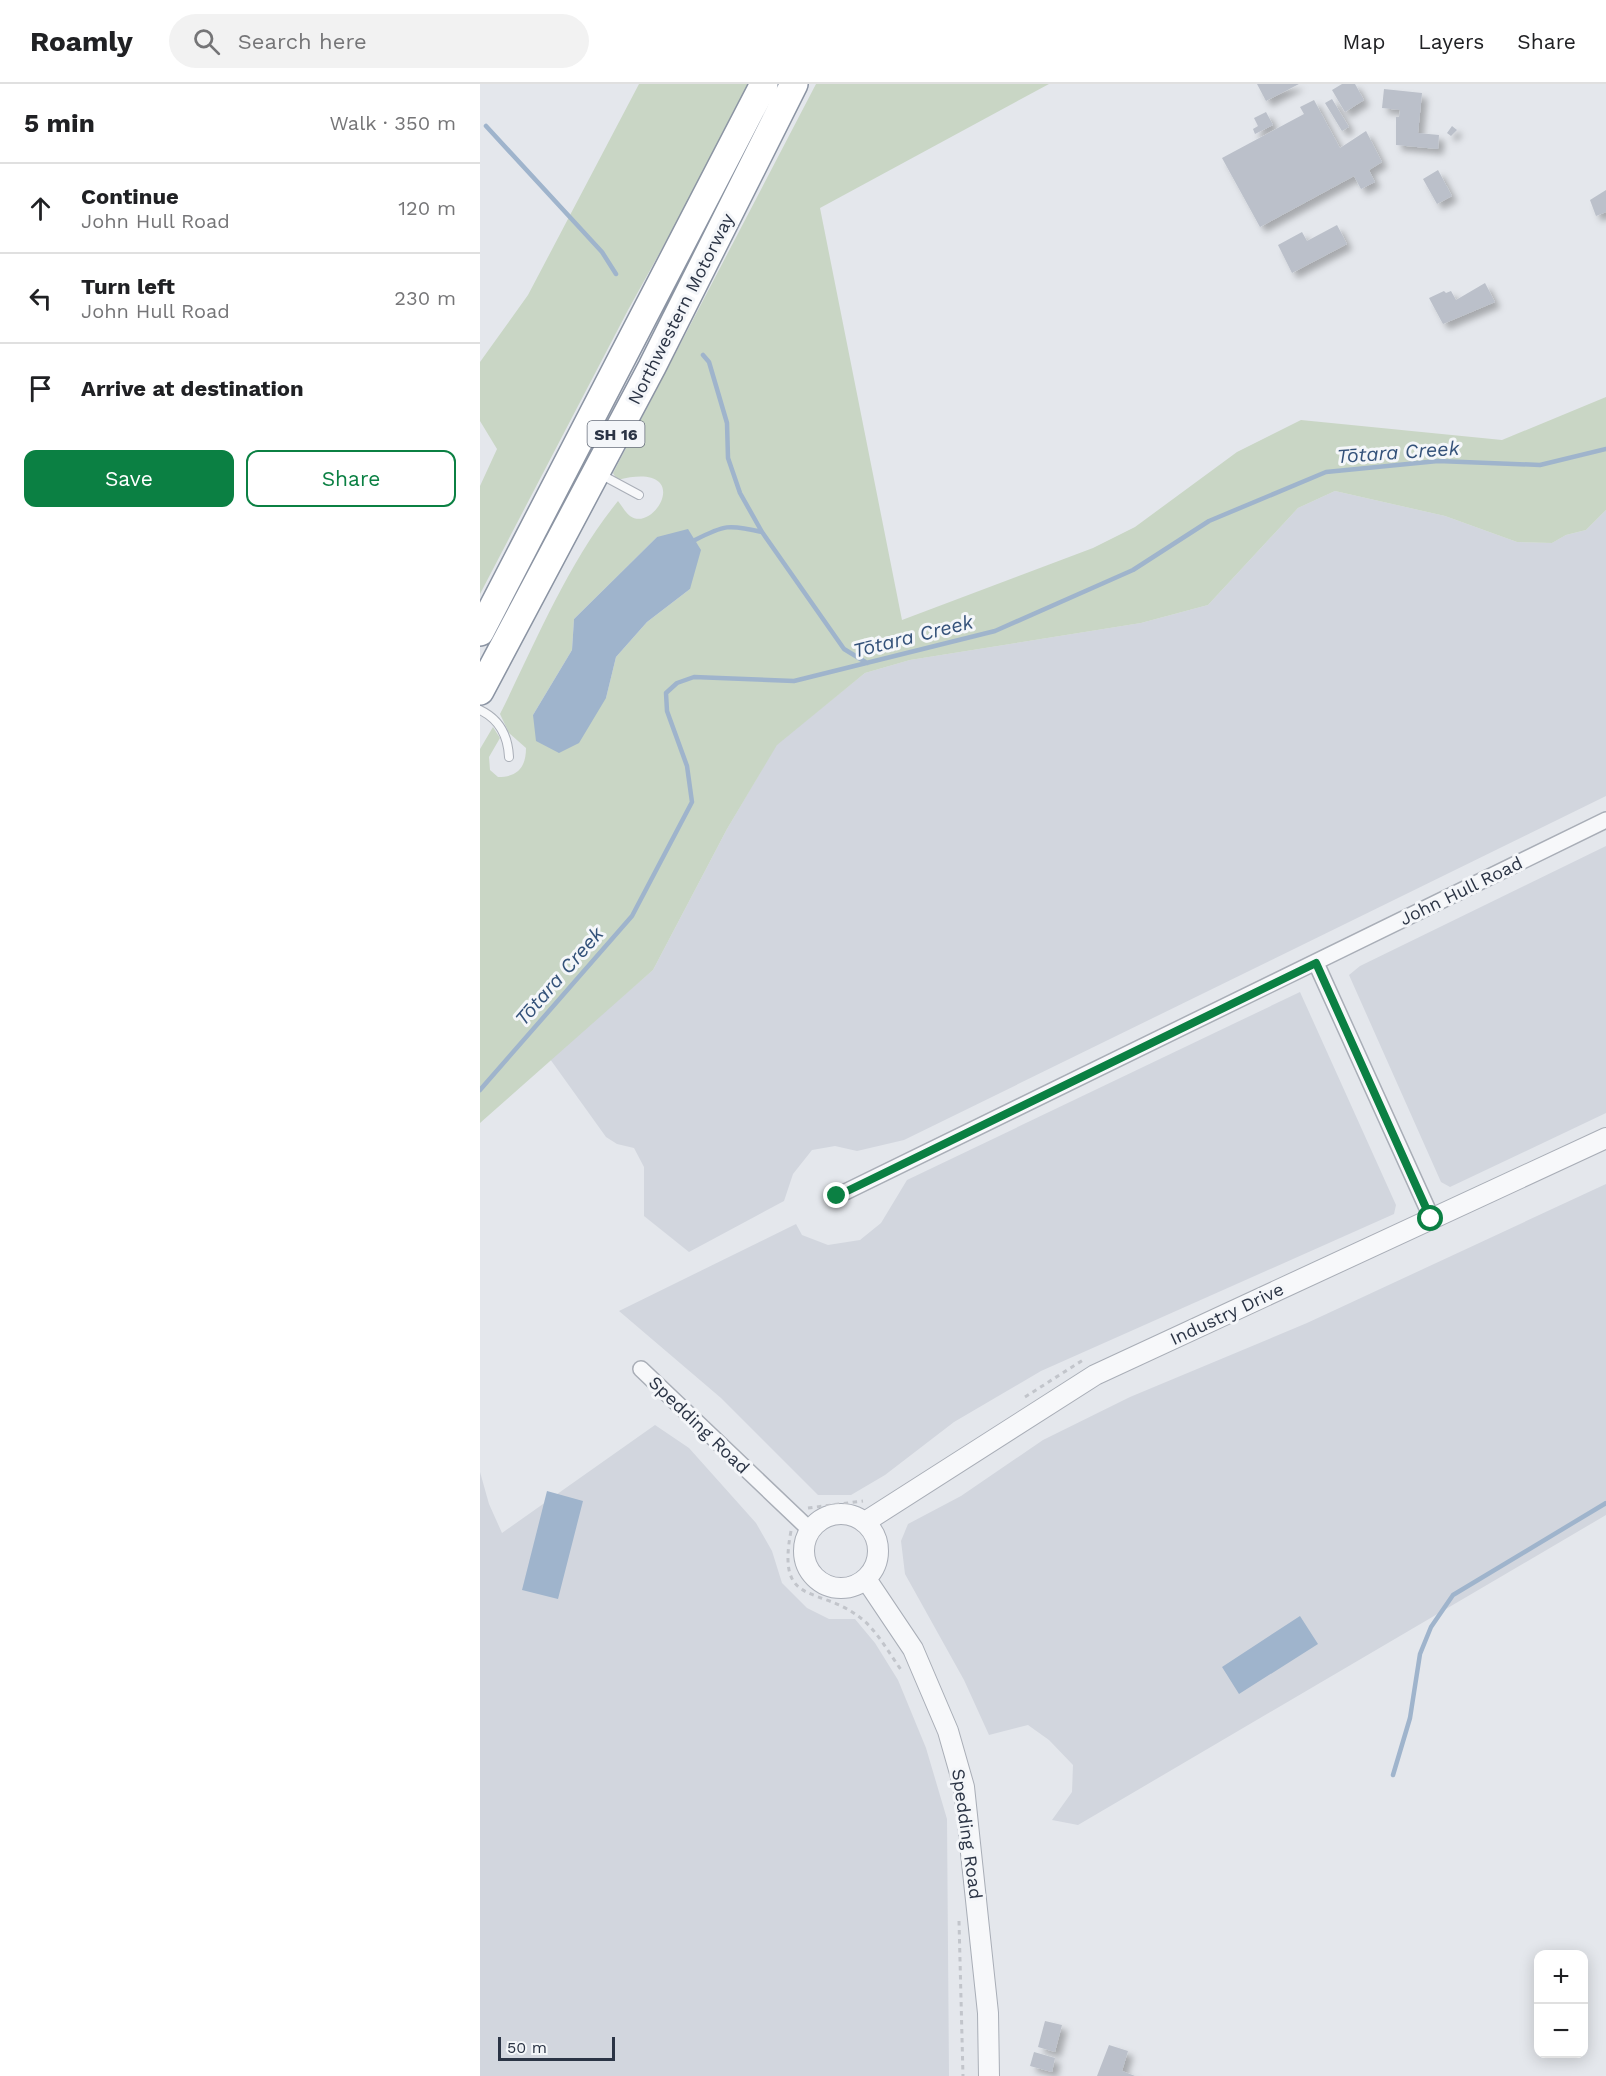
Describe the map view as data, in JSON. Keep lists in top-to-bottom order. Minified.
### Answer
{"streets":{"highway":["Northwestern Motorway","SH 16"],"street":["John Hull Road","Industry Drive","Spedding Road"]},"crossings":[["Industry Drive","Spedding Road"]],"water":["Tōtara Creek"],"scale_bar":"50 m","page":{"header":"Roamly","search":"Search here","nav":["Map","Layers","Share"],"heading":["5 min","Walk · 350 m"],"list":[["Continue","John Hull Road","120 m"],["Turn left","John Hull Road","230 m"],"Arrive at destination"],"buttons":["Save","Share"],"map_buttons":["+","−"],"scale":"50 m"}}
